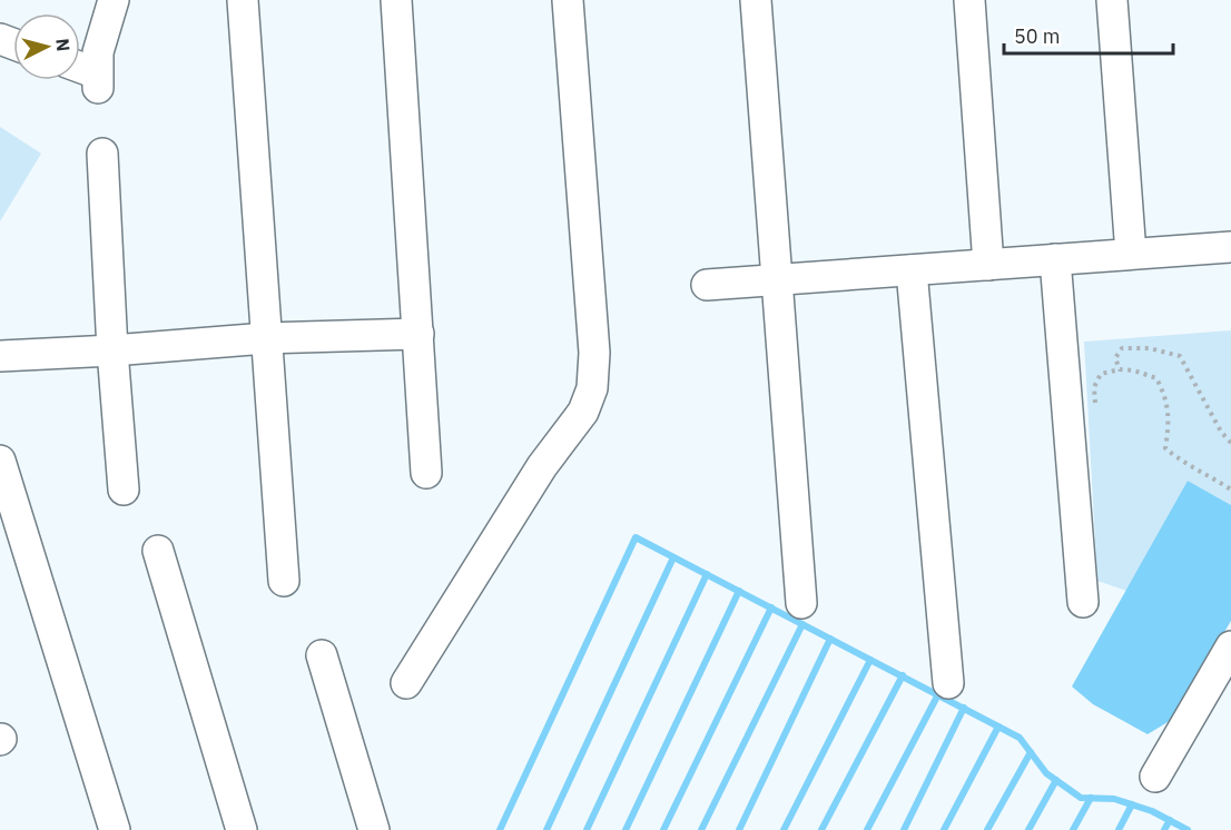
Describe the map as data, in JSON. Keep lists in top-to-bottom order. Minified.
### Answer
{"scale_bar":"50 m","north":"right"}
